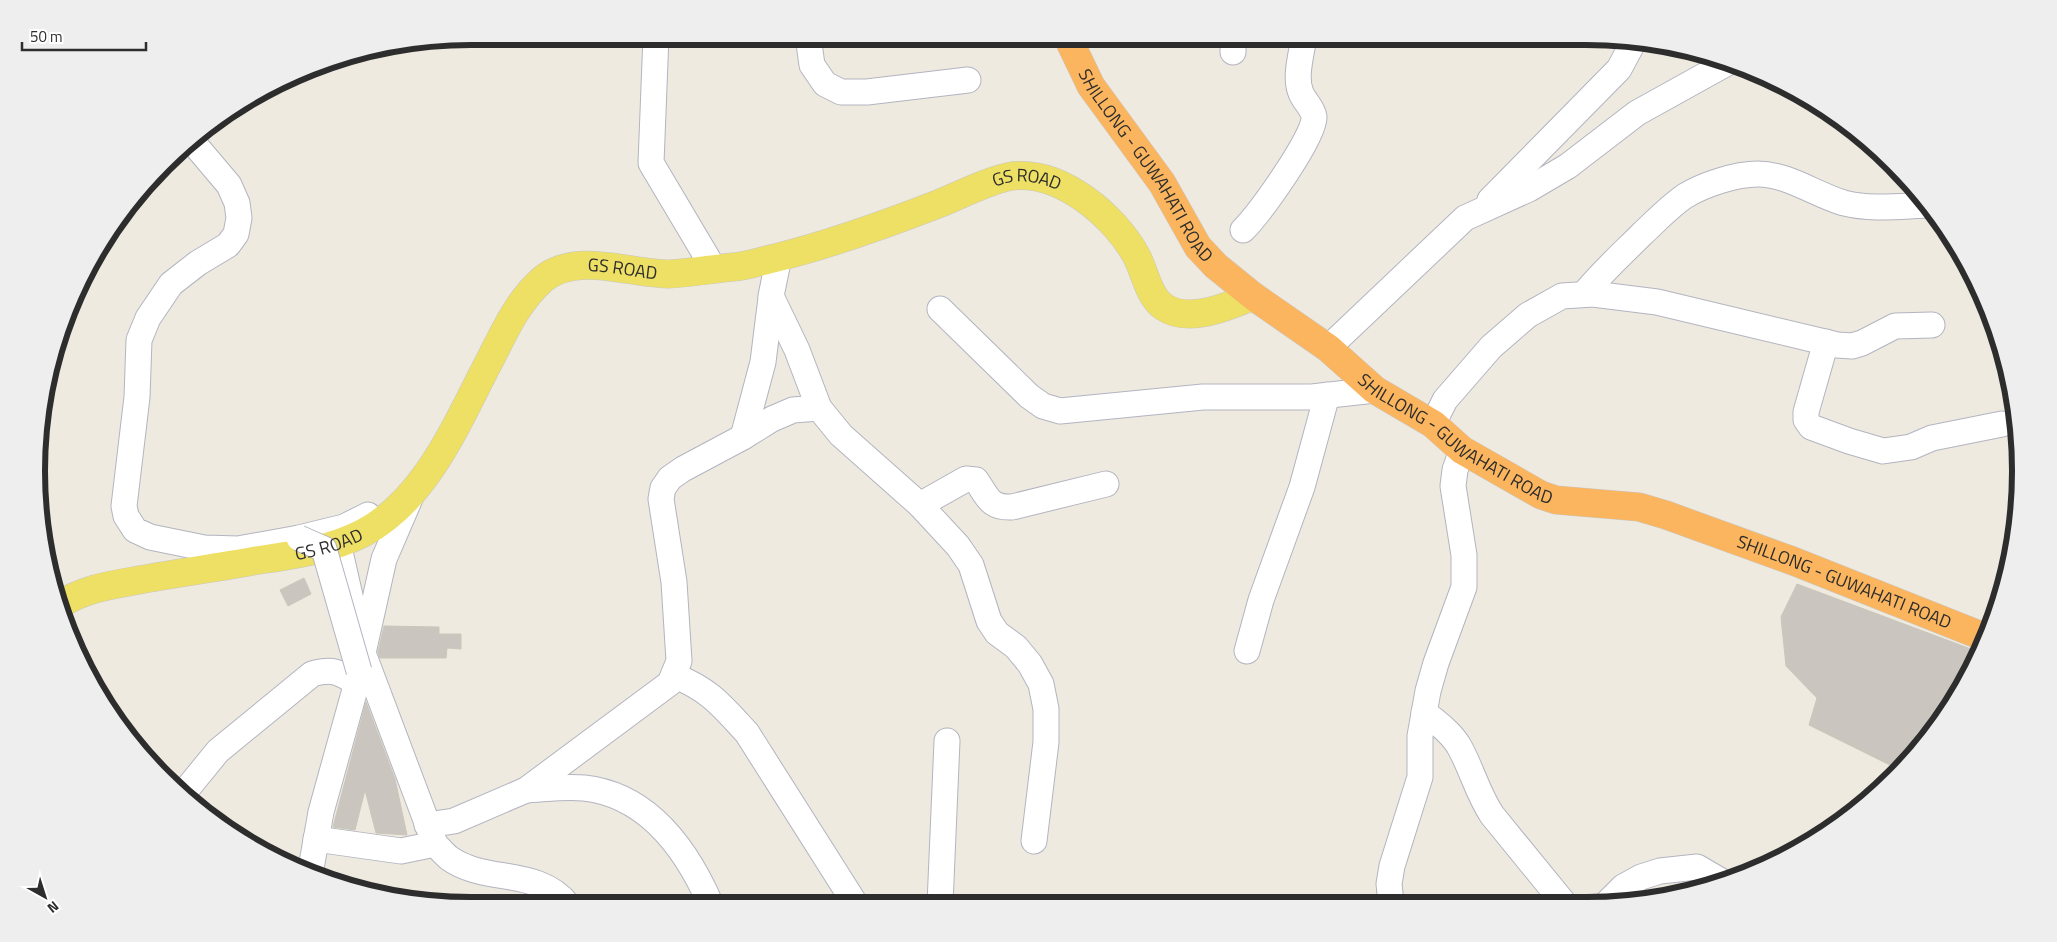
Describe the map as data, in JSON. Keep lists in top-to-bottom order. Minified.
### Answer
{"streets":{"highway":["SHILLONG - GUWAHATI ROAD"],"main road":["GS ROAD"]},"crossings":[["SHILLONG - GUWAHATI ROAD","GS ROAD"]],"scale_bar":"50 m","north":"bottom right"}
